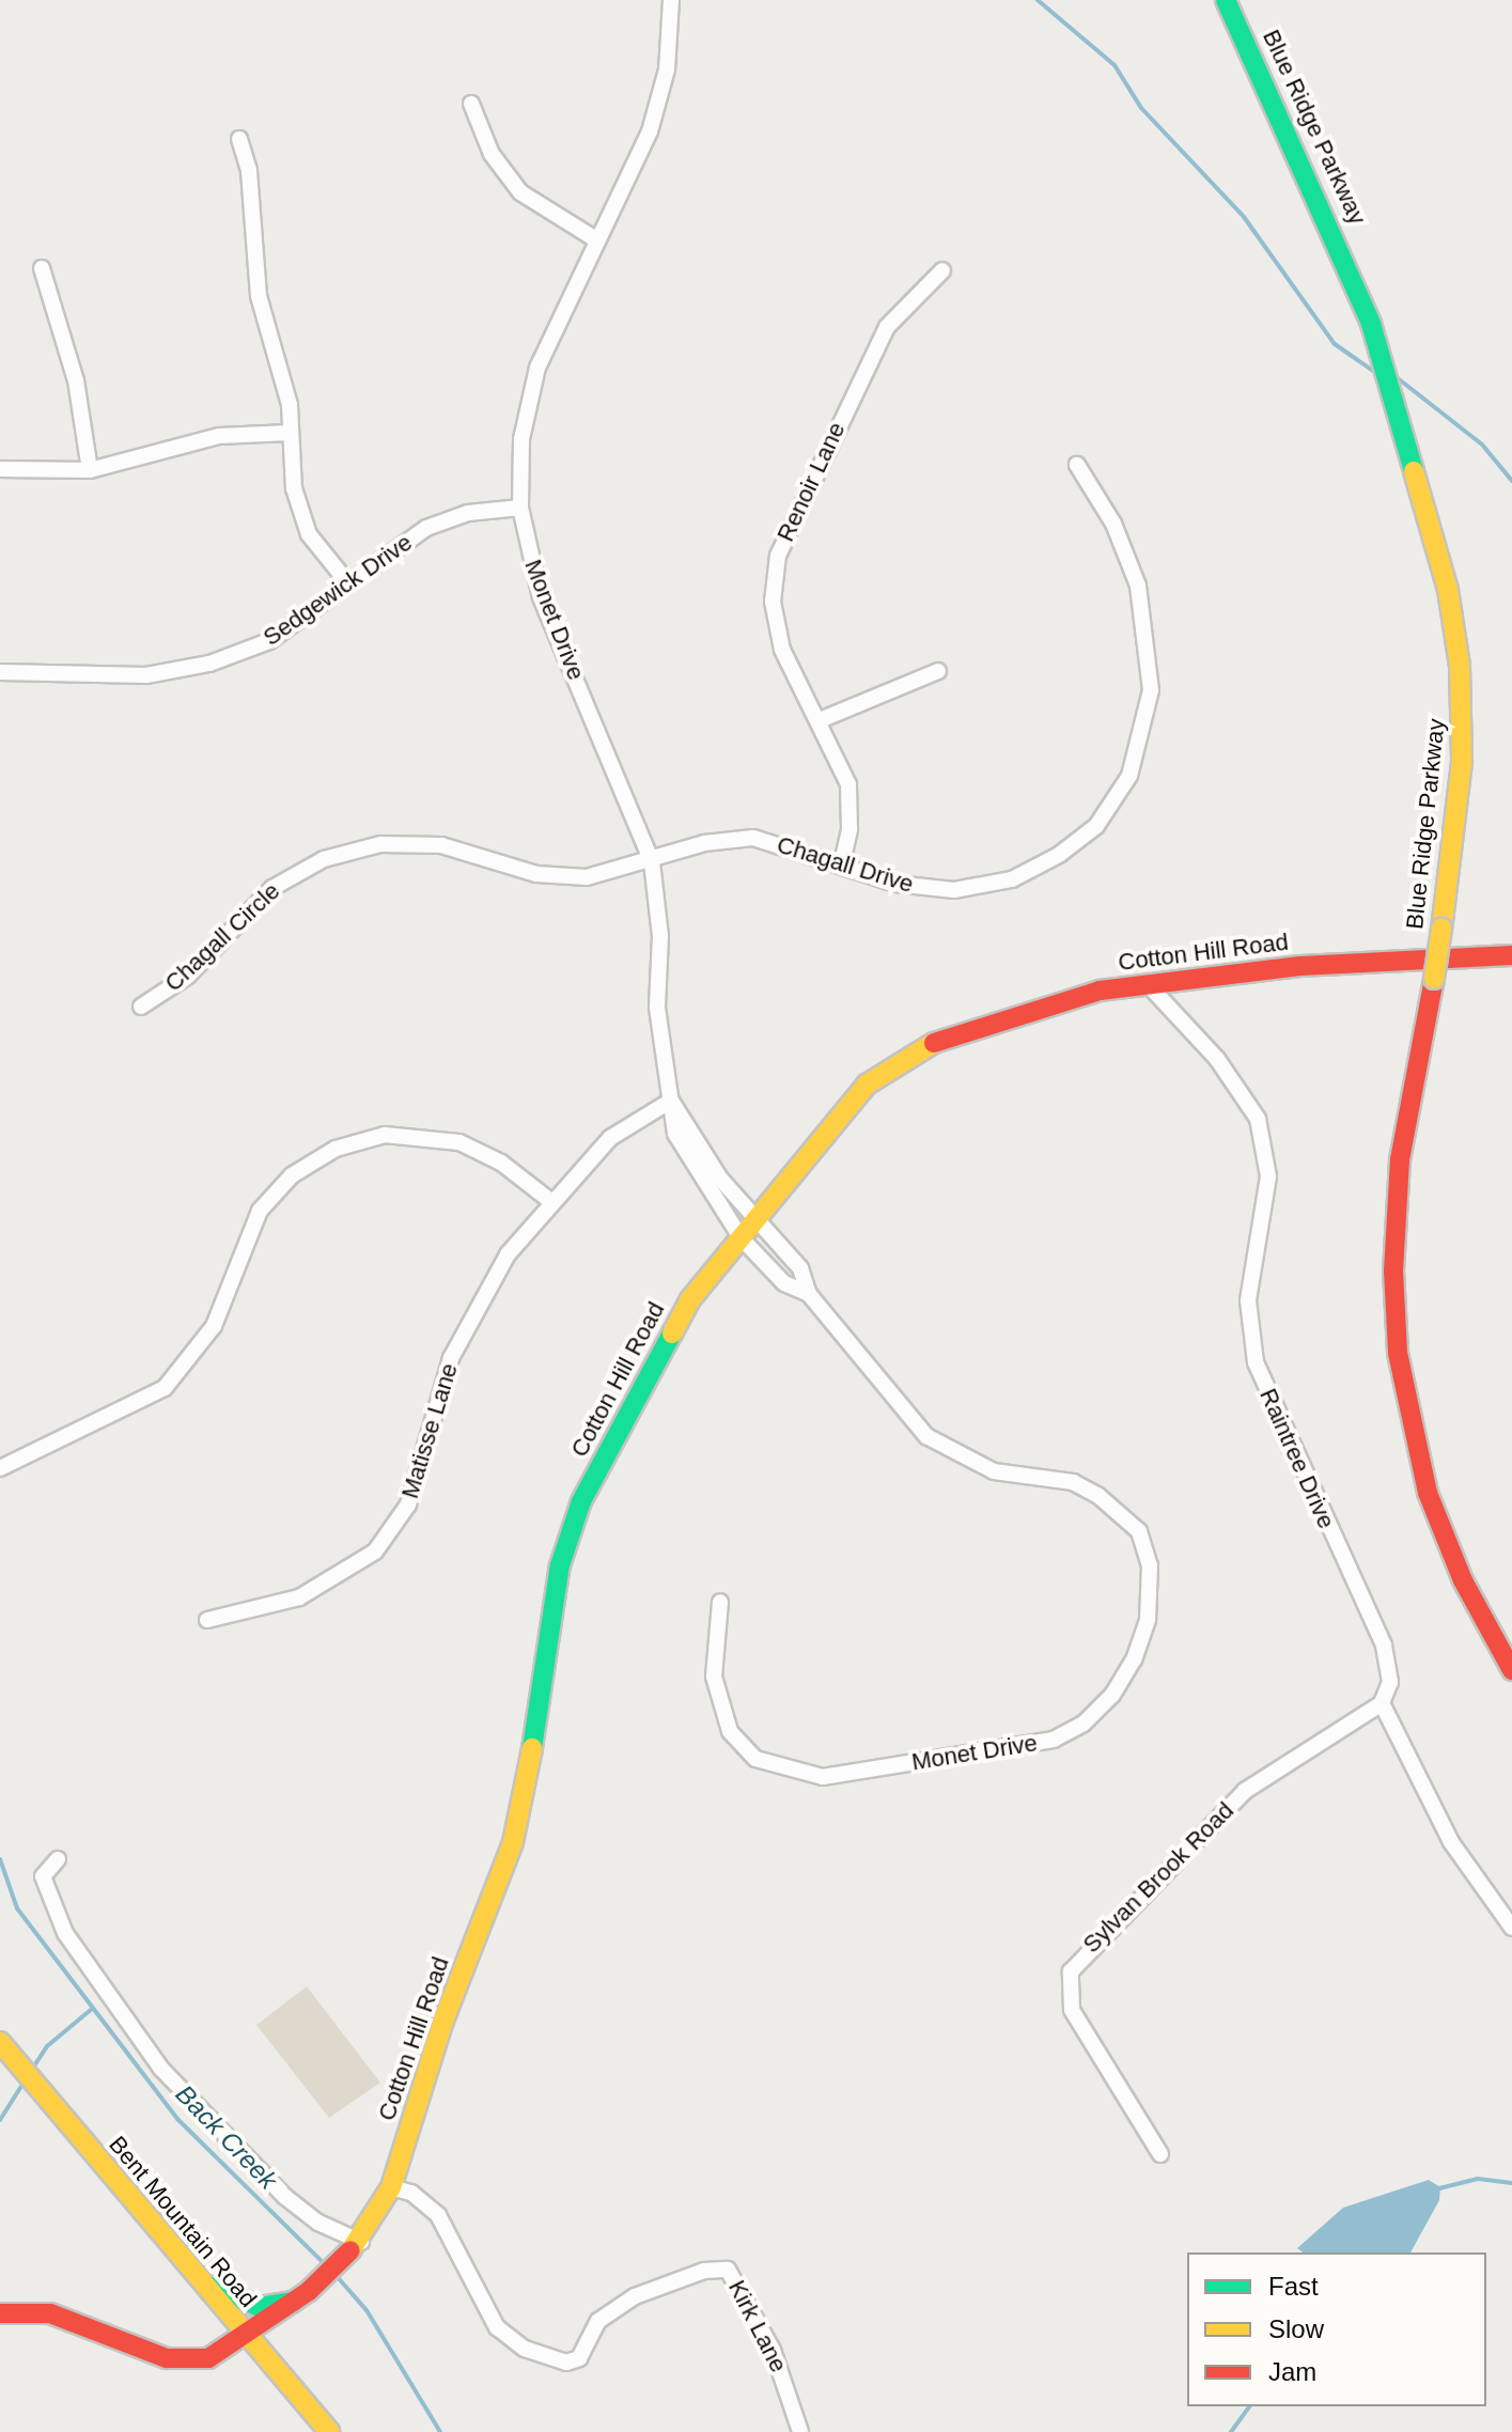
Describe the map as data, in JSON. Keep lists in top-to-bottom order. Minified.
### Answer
{"streets":{"street":["Blue Ridge Parkway","Renoir Lane","Sedgewick Drive","Monet Drive","Chagall Drive","Chagall Circle","Cotton Hill Road","Matisse Lane","Raintree Drive","Sylvan Brook Road","Bent Mountain Road","Kirk Lane"]},"crossings":[["Renoir Lane","Chagall Drive"],["Sedgewick Drive","Monet Drive"],["Monet Drive","Chagall Drive"],["Monet Drive","Chagall Circle"],["Monet Drive","Cotton Hill Road"],["Monet Drive","Matisse Lane"],["Chagall Drive","Chagall Circle"],["Cotton Hill Road","Raintree Drive"],["Cotton Hill Road","Bent Mountain Road"],["Cotton Hill Road","Kirk Lane"],["Raintree Drive","Sylvan Brook Road"]],"water":["Back Creek"],"legend":["Fast","Slow","Jam"]}
